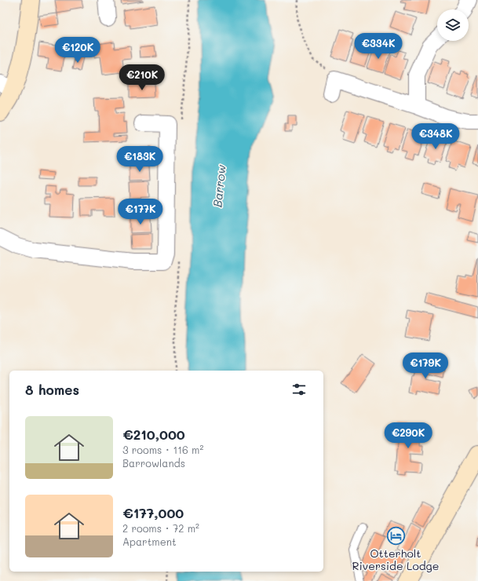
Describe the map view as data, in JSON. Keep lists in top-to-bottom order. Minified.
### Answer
{"water":["Barrow"],"places":{"hotel":["Otterholt Riverside Lodge"]},"page":{"price":["€334K","€120K","€210K","€348K","€183K","€177K","€179K","€290K"],"heading":"8 homes","list":[{"name":"€210,000","note":"3 rooms · 116 m² · Barrowlands"},{"name":"€177,000","note":"2 rooms · 72 m² · Apartment"}]}}
